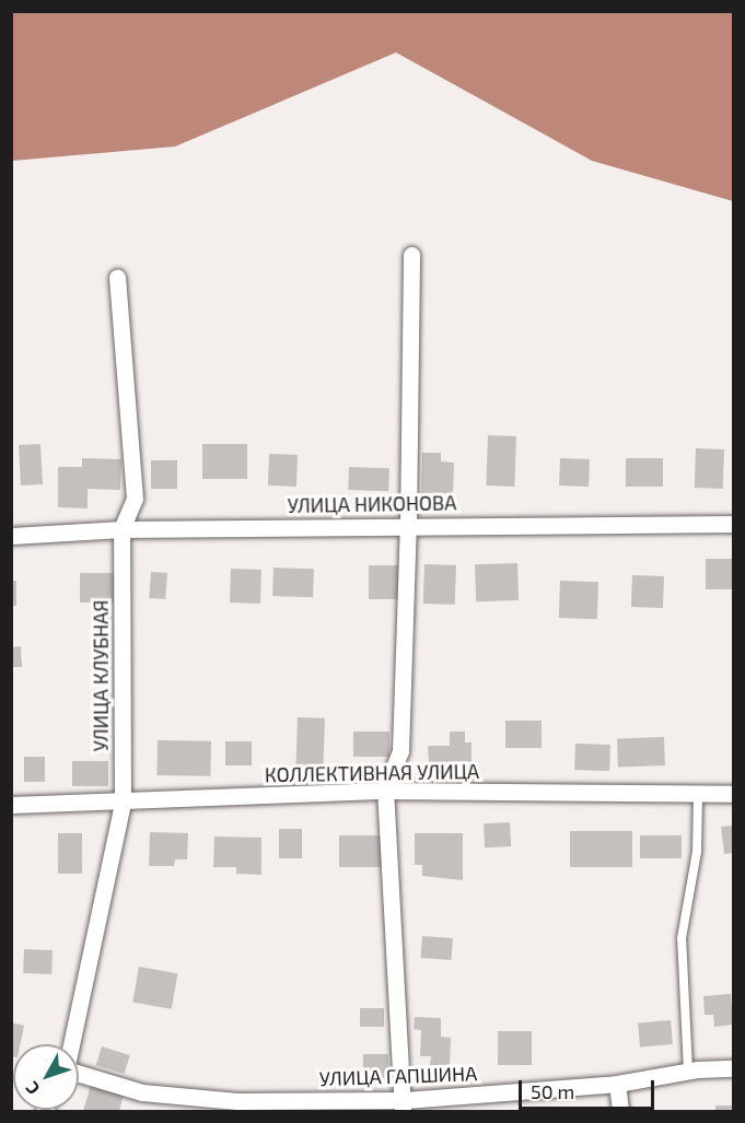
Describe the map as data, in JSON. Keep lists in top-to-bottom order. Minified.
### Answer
{"streets":{"street":["УЛИЦА НИКОНОВА","УЛИЦА КЛУБНАЯ","КОЛЛЕКТИВНАЯ УЛИЦА","УЛИЦА ГАПШИНА"]},"crossings":[["УЛИЦА НИКОНОВА","УЛИЦА КЛУБНАЯ"],["УЛИЦА КЛУБНАЯ","КОЛЛЕКТИВНАЯ УЛИЦА"]],"scale_bar":"50 m","north":"bottom left"}
